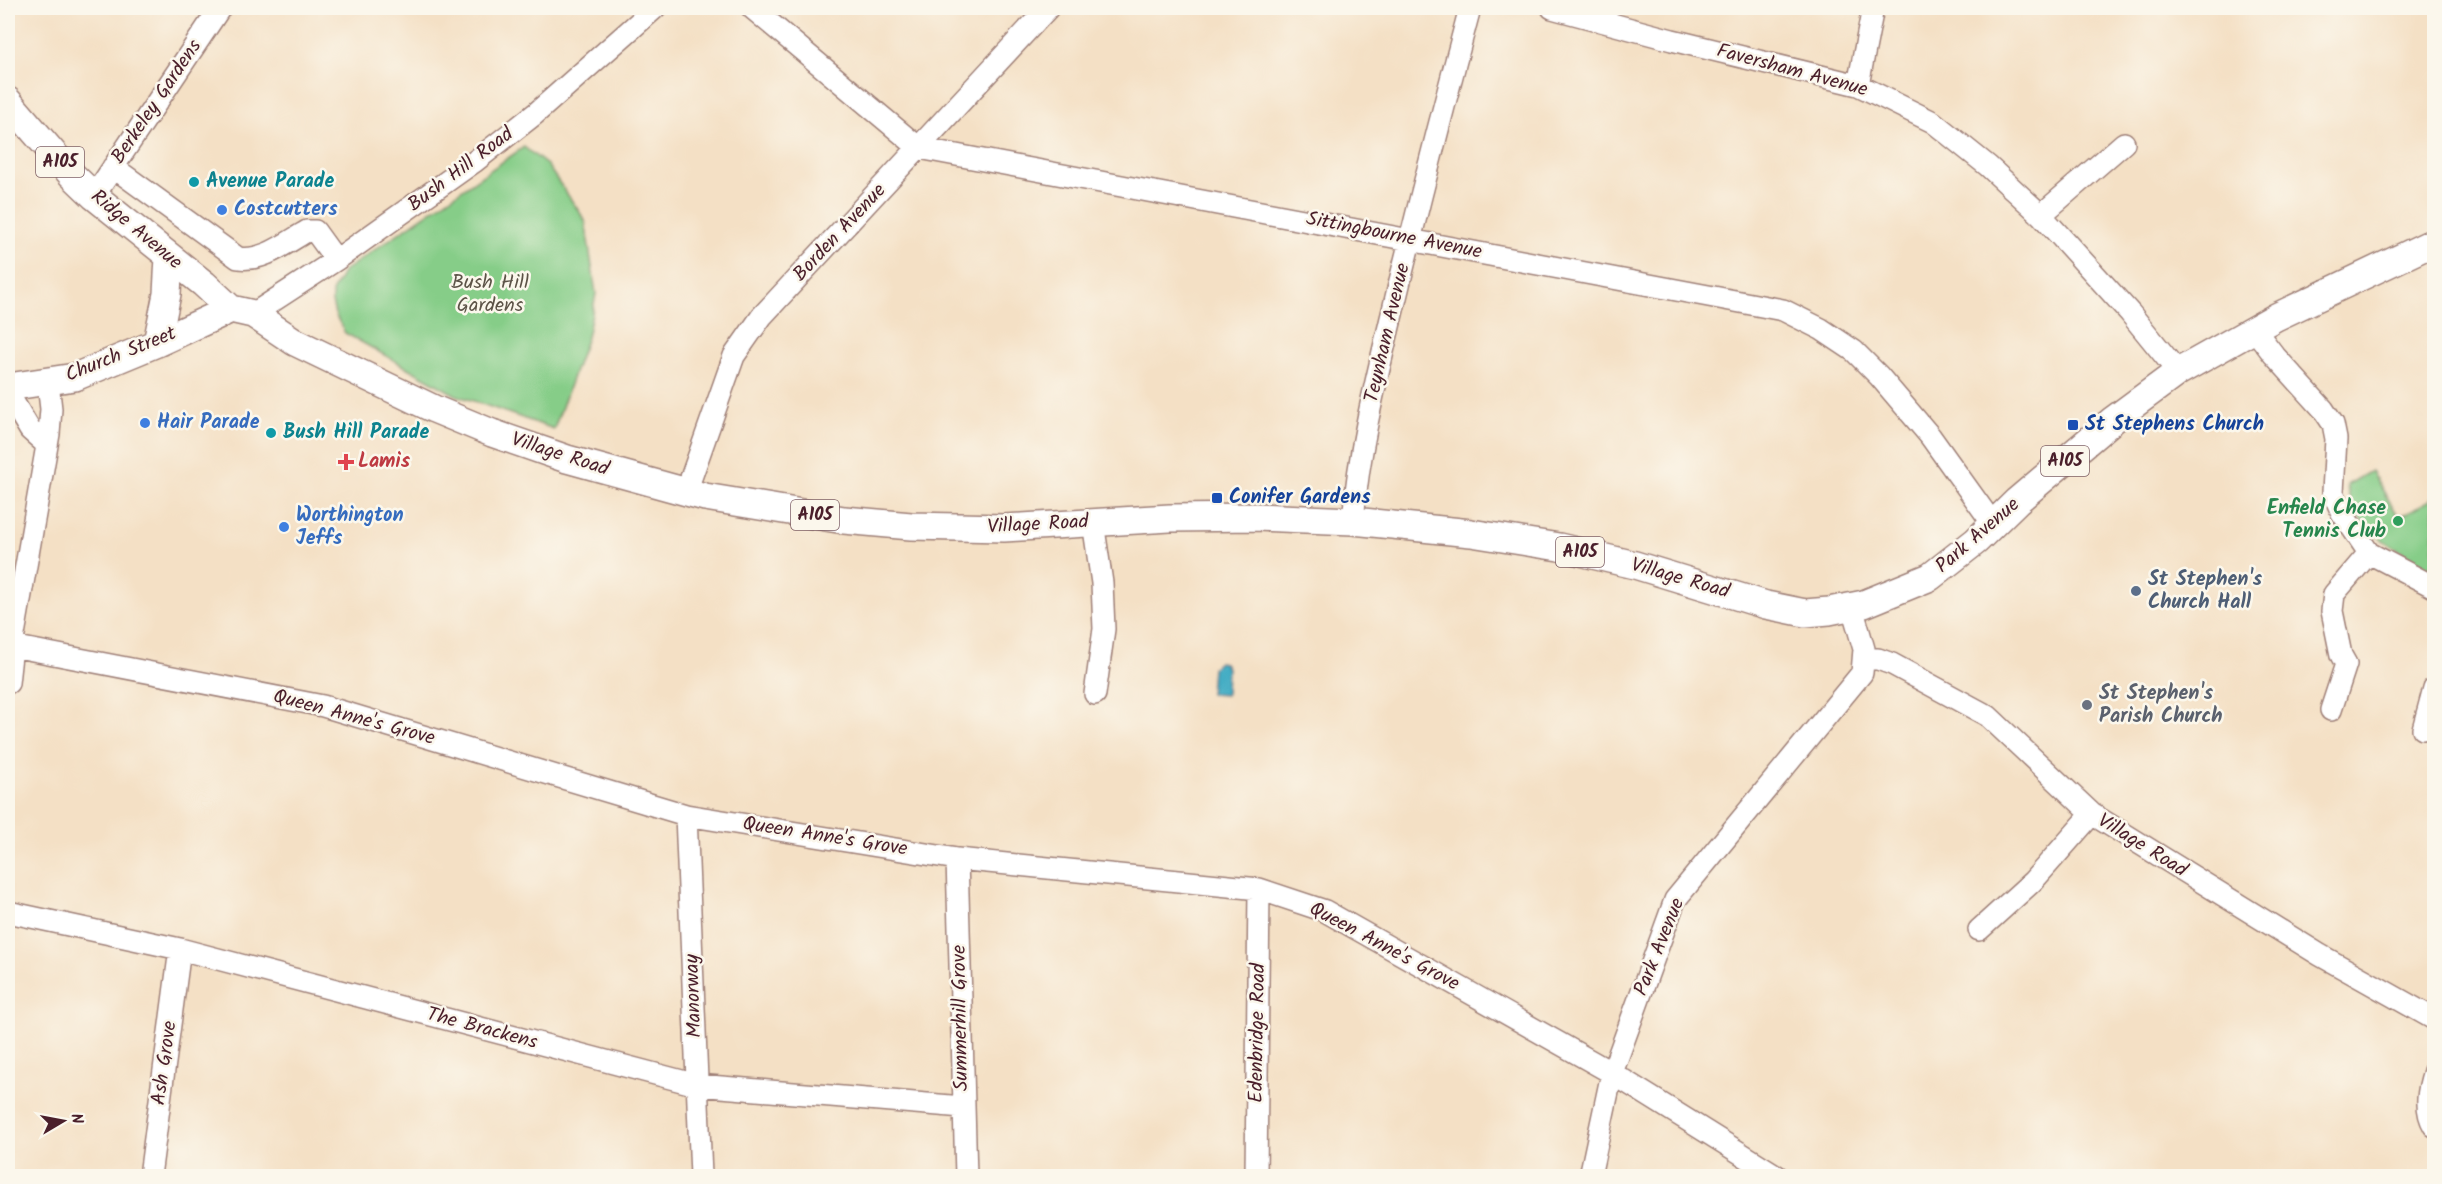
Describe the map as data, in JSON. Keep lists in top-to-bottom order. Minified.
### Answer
{"streets":{"main road":["A105","Ridge Avenue","Church Street","Village Road","Park Avenue"],"street":["Faversham Avenue","Berkeley Gardens","Bush Hill Road","Borden Avenue","Sittingbourne Avenue","Teynham Avenue","Queen Anne's Grove","Manorway","Summerhill Grove","The Brackens","Edenbridge Road","Ash Grove"]},"crossings":[["Faversham Avenue","Park Avenue"],["Berkeley Gardens","Ridge Avenue"],["Bush Hill Road","Ridge Avenue"],["Bush Hill Road","Church Street"],["Bush Hill Road","Village Road"],["Ridge Avenue","Church Street"],["Ridge Avenue","Village Road"],["Borden Avenue","Sittingbourne Avenue"],["Borden Avenue","Village Road"],["Sittingbourne Avenue","Teynham Avenue"],["Sittingbourne Avenue","Park Avenue"],["Teynham Avenue","Village Road"],["Church Street","Village Road"],["Village Road","Park Avenue"],["Park Avenue","Queen Anne's Grove"],["Queen Anne's Grove","Manorway"],["Queen Anne's Grove","Summerhill Grove"],["Queen Anne's Grove","Edenbridge Road"],["Manorway","The Brackens"],["Summerhill Grove","The Brackens"],["The Brackens","Ash Grove"]],"parks":["Bush Hill Gardens"],"places":{"other":["Avenue Parade","Costcutters","Hair Parade","Bush Hill Parade","Enfield Chase Tennis Club","Worthington Jeffs","St Stephen's Church Hall","St Stephen's Parish Church"],"transit":["St Stephens Church","Conifer Gardens"],"health":["Lamis"]},"north":"right"}
